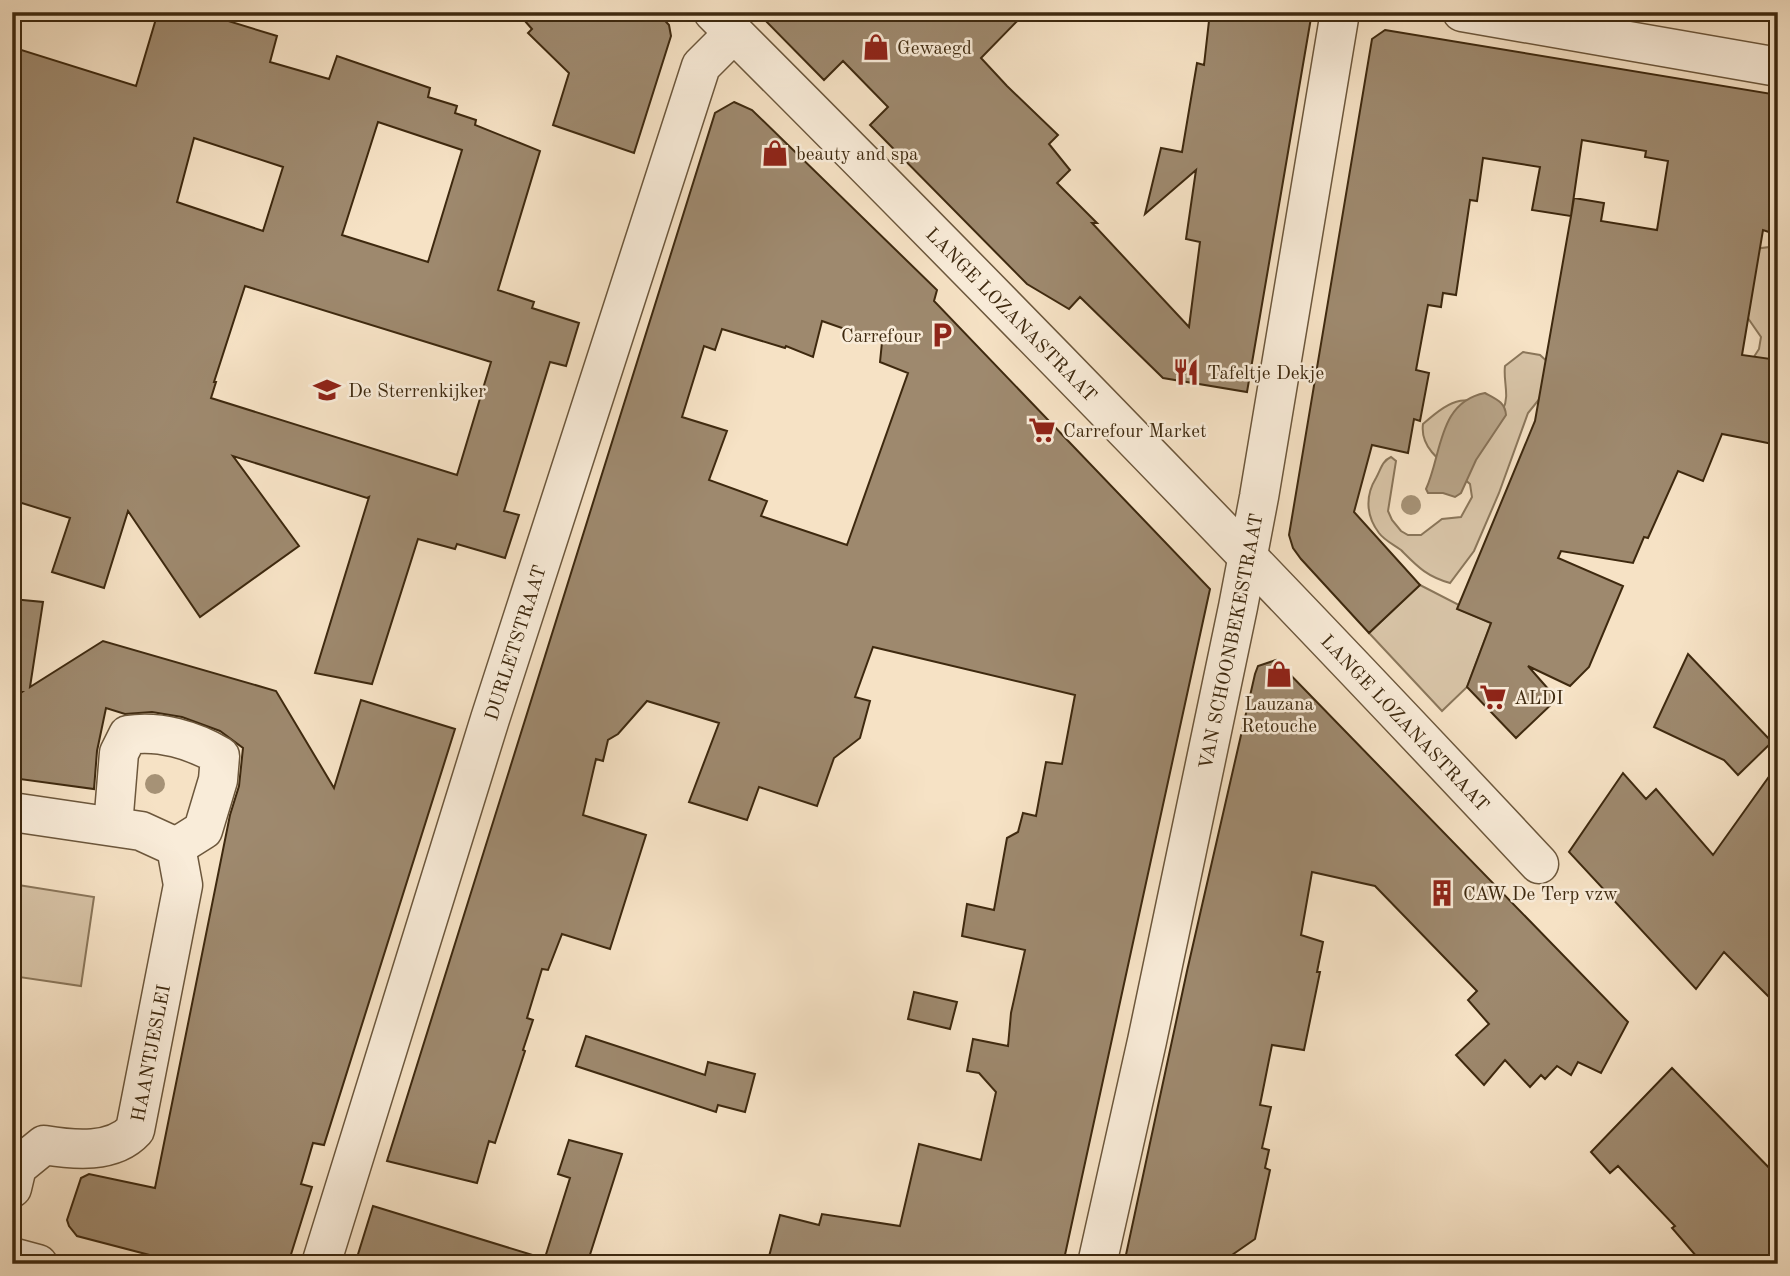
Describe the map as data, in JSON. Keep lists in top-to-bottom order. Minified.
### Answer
{"streets":{"street":["LANGE LOZANASTRAAT","VAN SCHOONBEKESTRAAT","DURLETSTRAAT","HAANTJESLEI"]},"crossings":[["LANGE LOZANASTRAAT","VAN SCHOONBEKESTRAAT"],["LANGE LOZANASTRAAT","DURLETSTRAAT"]],"places":{"shop":["Gewaegd","beauty and spa","Lauzana Retouche"],"parking":["Carrefour"],"restaurant":["Tafeltje Dekje"],"school or university":["De Sterrenkijker"],"supermarket":["Carrefour Market","ALDI"],"building":["CAW De Terp vzw"]}}
